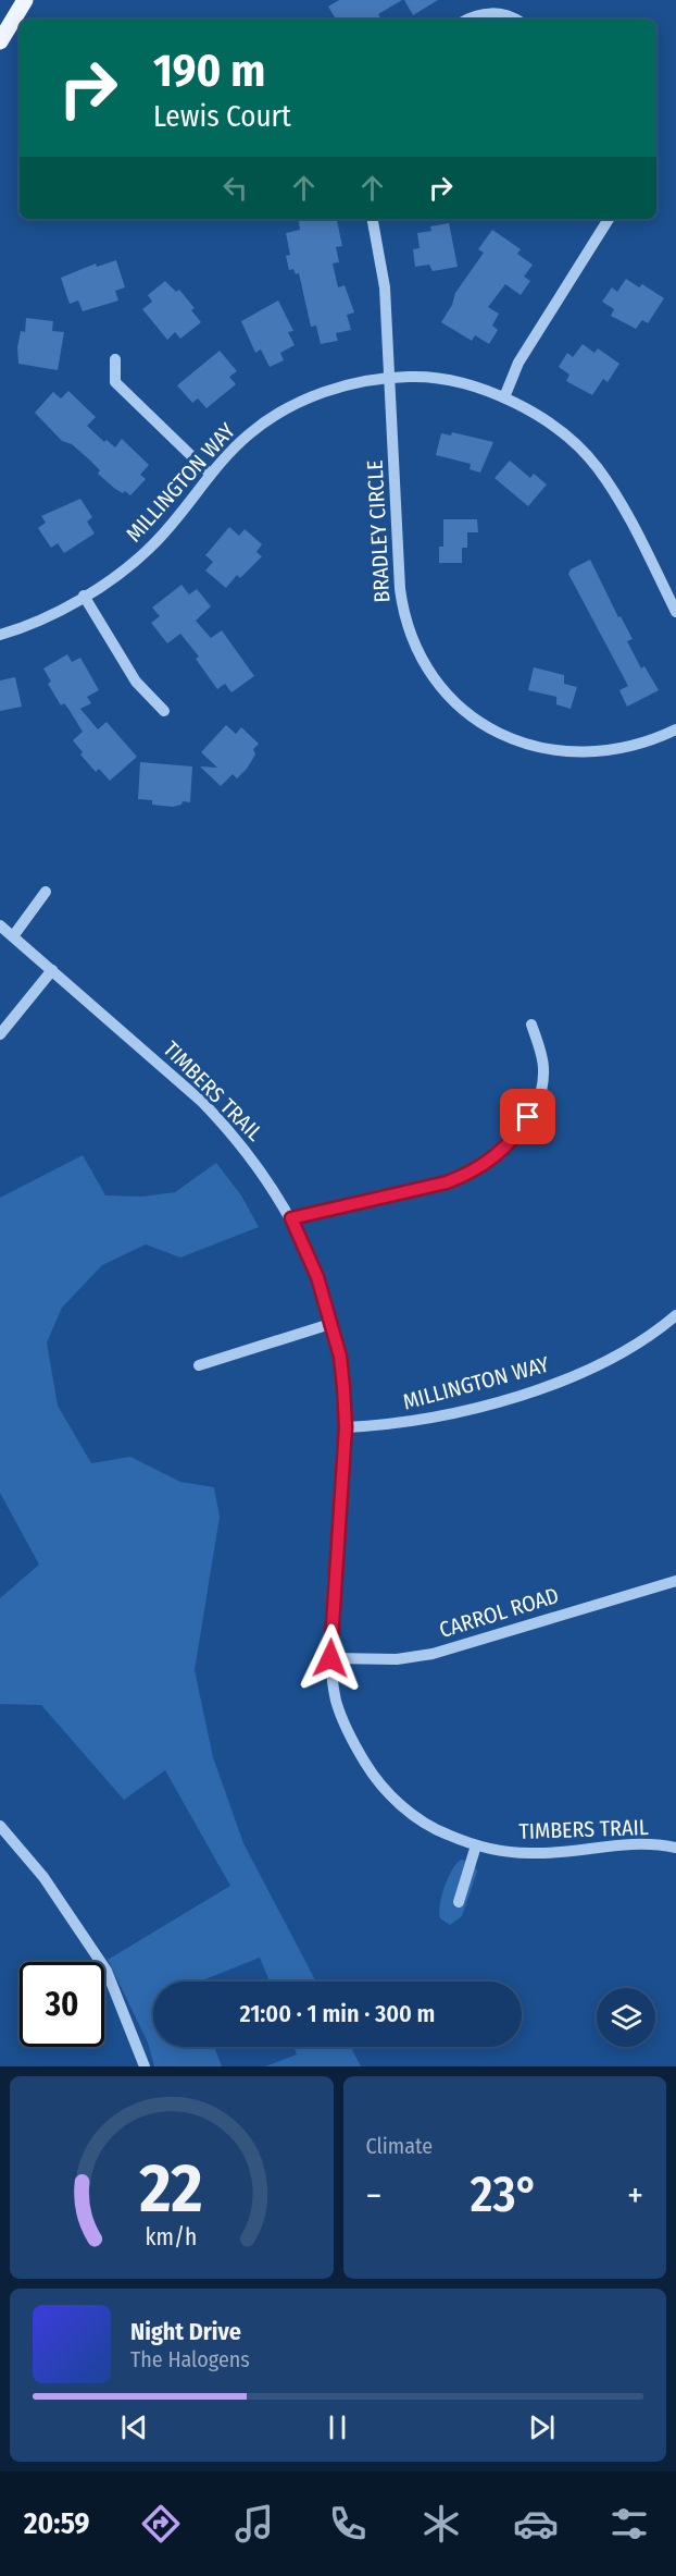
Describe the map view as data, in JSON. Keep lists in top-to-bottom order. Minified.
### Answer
{"streets":{"street":["MILLINGTON WAY","BRADLEY CIRCLE","TIMBERS TRAIL","CARROL ROAD"]},"crossings":[["MILLINGTON WAY","BRADLEY CIRCLE"],["MILLINGTON WAY","TIMBERS TRAIL"],["TIMBERS TRAIL","CARROL ROAD"]],"page":{"turn":["190 m","Lewis Court"],"limit":"30","trip":"21:00 · 1 min · 300 m","tile":"Climate","heat":["−","23°","+"],"song":["Night Drive","The Halogens"],"tabs":"20:59","gauge":["22","km/h"]}}
